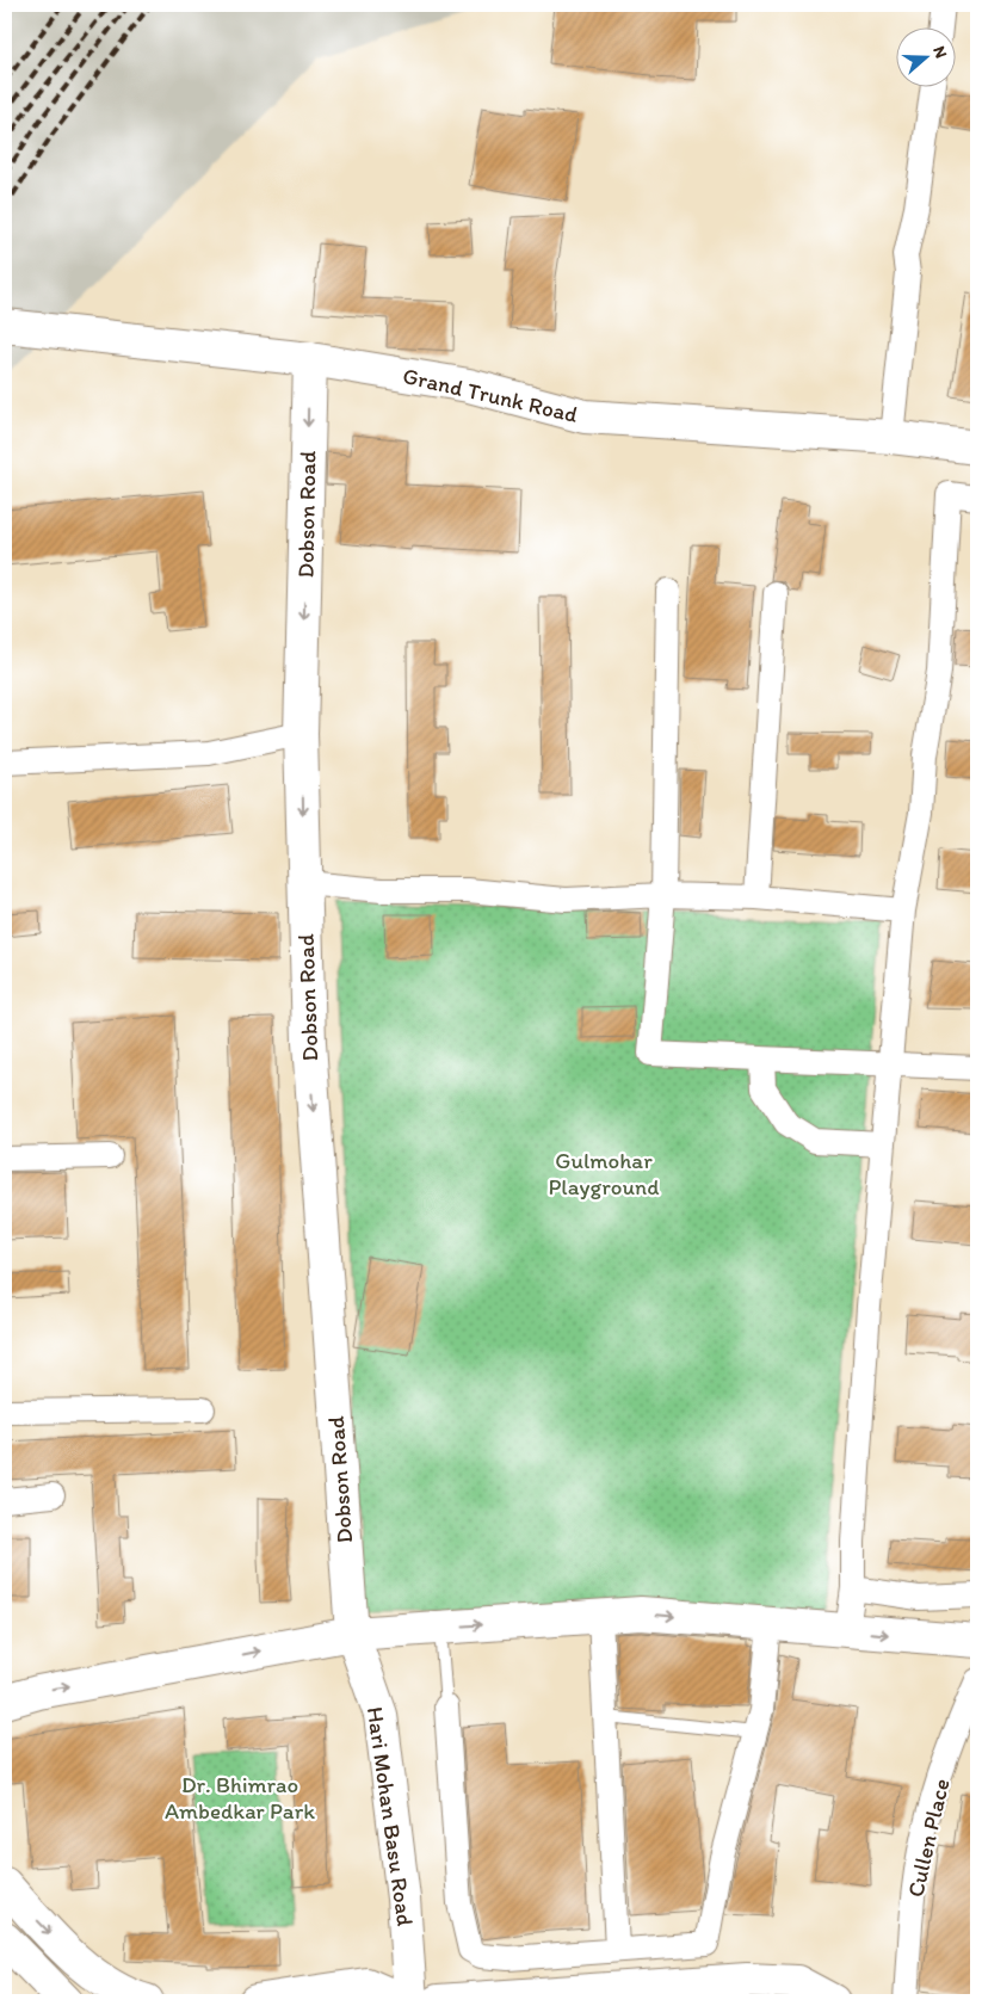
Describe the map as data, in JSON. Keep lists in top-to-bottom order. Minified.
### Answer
{"streets":{"main road":["Grand Trunk Road","Dobson Road","Hari Mohan Basu Road"],"street":["Cullen Place"]},"crossings":[["Grand Trunk Road","Dobson Road"],["Dobson Road","Hari Mohan Basu Road"]],"one_way":["Dobson Road"],"parks":["Gulmohar Playground","Dr. Bhimrao Ambedkar Park"],"north":"right"}
